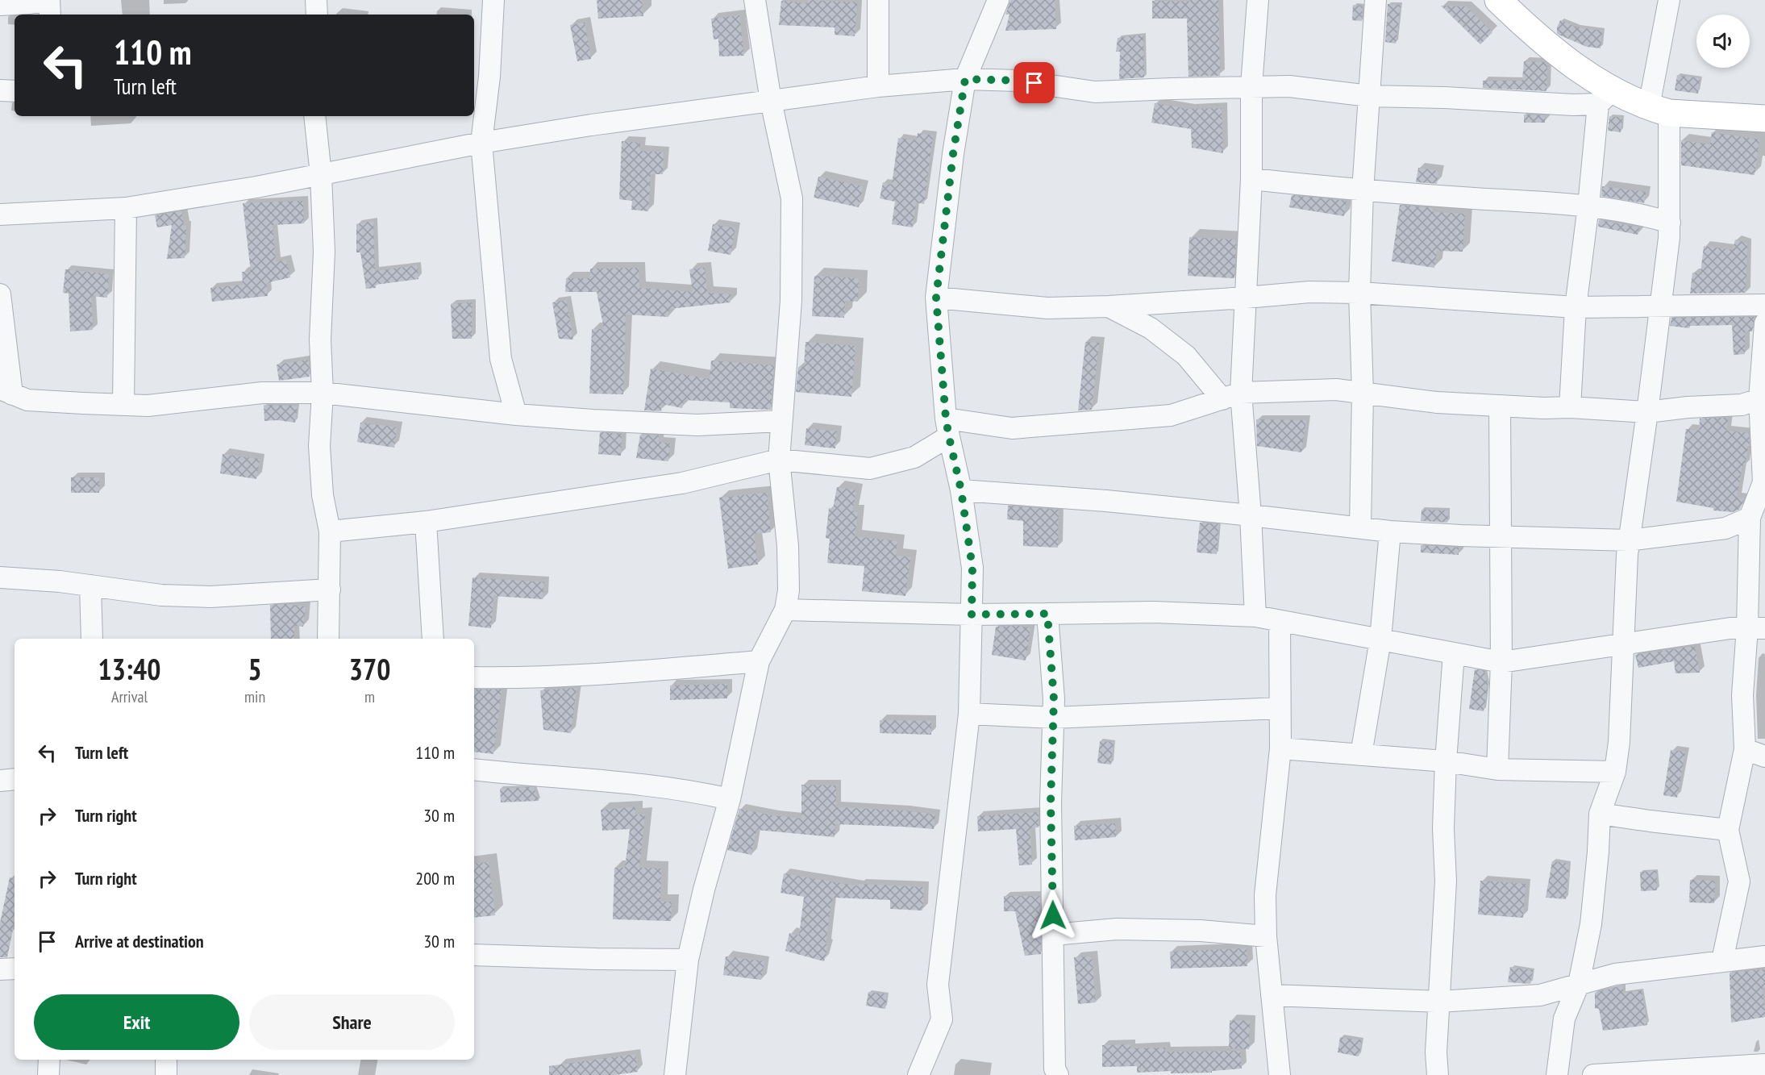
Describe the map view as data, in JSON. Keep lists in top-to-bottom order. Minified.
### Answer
{"page":{"turn":["110 m","Turn left"],"eta":["13:40","Arrival","5","min","370","m"],"list":[{"name":"Turn left","value":"110 m"},{"name":"Turn right","value":"30 m"},{"name":"Turn right","value":"200 m"},{"name":"Arrive at destination","value":"30 m"}],"buttons":["Exit","Share"]}}
